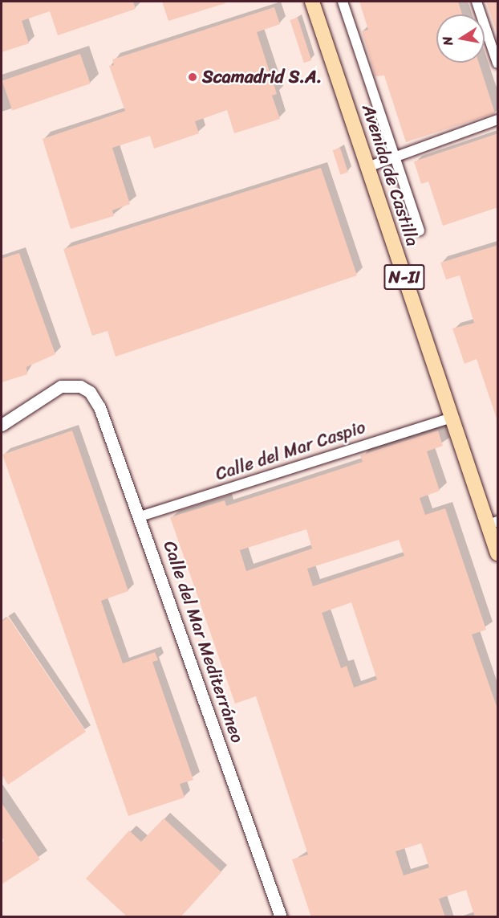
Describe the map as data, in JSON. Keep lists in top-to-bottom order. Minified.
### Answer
{"streets":{"main road":["Avenida de Castilla","N-II"],"street":["Calle del Mar Caspio","Calle del Mar Mediterráneo"]},"crossings":[["Avenida de Castilla","Calle del Mar Caspio"],["Calle del Mar Caspio","Calle del Mar Mediterráneo"]],"places":["Scamadrid S.A."],"north":"left"}
